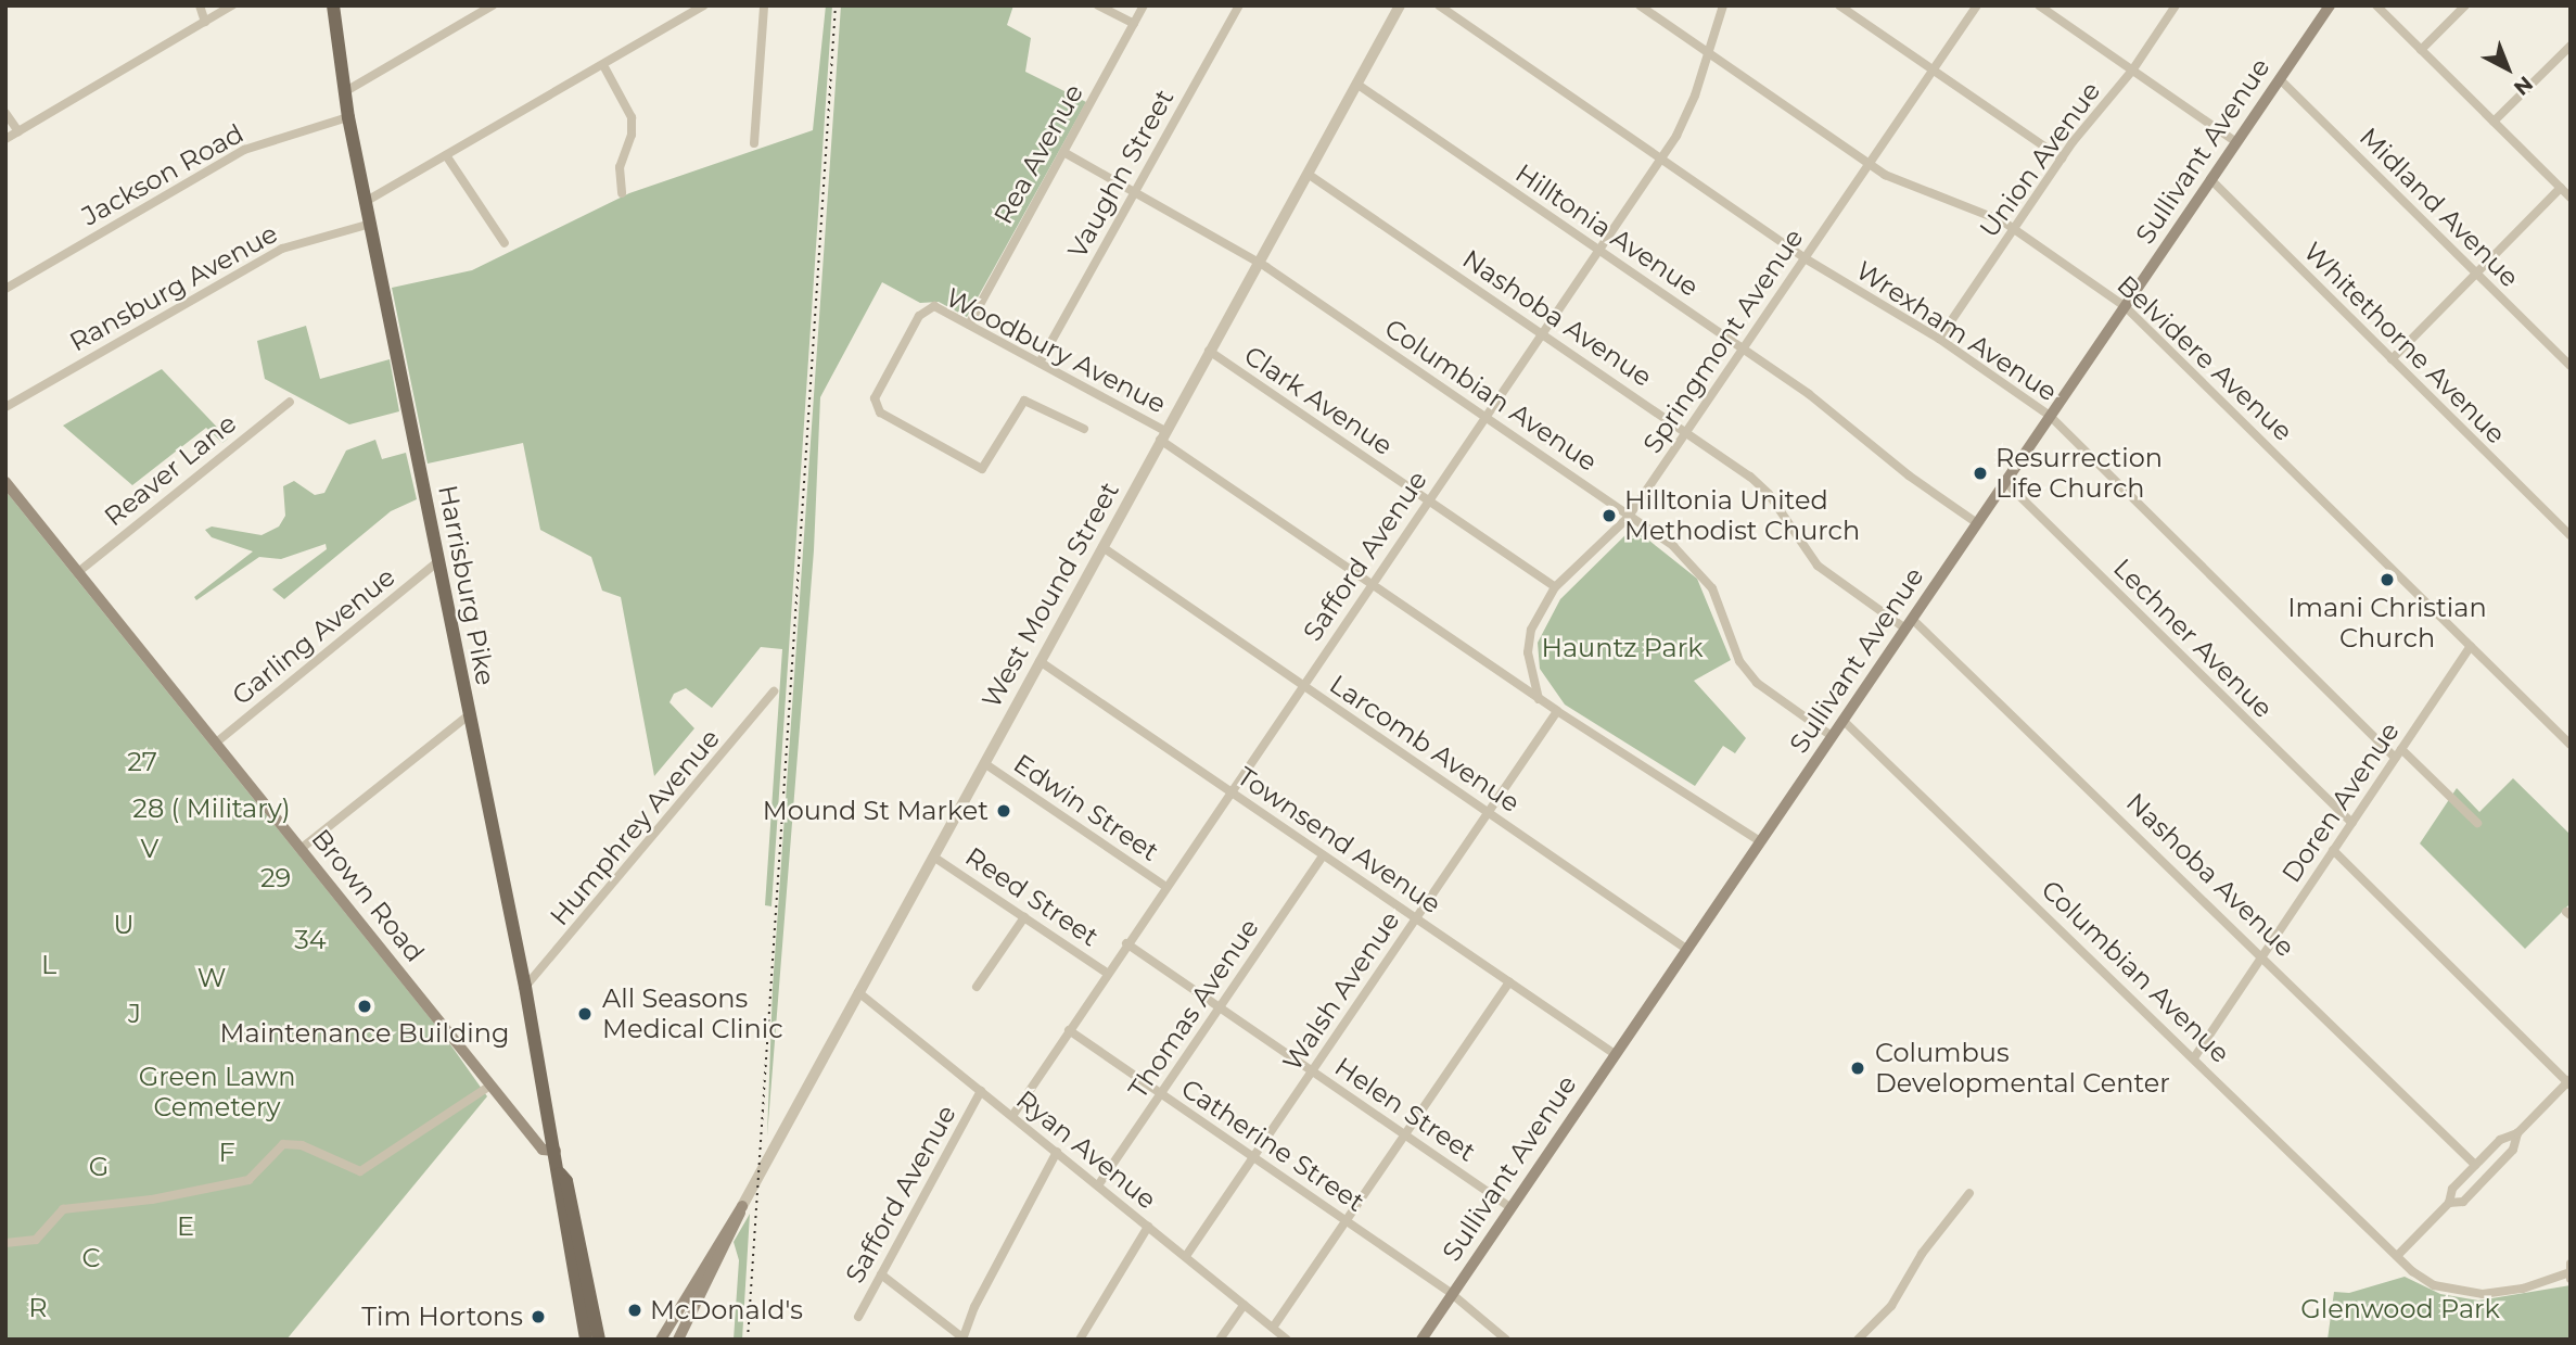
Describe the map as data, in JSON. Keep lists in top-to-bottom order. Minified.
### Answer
{"streets":{"main road":["Sullivant Avenue","Harrisburg Pike","West Mound Street","Brown Road"],"street":["Rea Avenue","Union Avenue","Vaughn Street","Jackson Road","Midland Avenue","Hilltonia Avenue","Ransburg Avenue","Nashoba Avenue","Wrexham Avenue","Springmont Avenue","Whitethorne Avenue","Woodbury Avenue","Belvidere Avenue","Columbian Avenue","Clark Avenue","Reaver Lane","Safford Avenue","Garling Avenue","Lechner Avenue","Larcomb Avenue","Doren Avenue","Edwin Street","Humphrey Avenue","Townsend Avenue","Reed Street","Walsh Avenue","Thomas Avenue","Helen Street","Catherine Street","Ryan Avenue"]},"crossings":[["Sullivant Avenue","Midland Avenue"],["Sullivant Avenue","Hilltonia Avenue"],["Sullivant Avenue","Nashoba Avenue"],["Sullivant Avenue","Wrexham Avenue"],["Sullivant Avenue","Whitethorne Avenue"],["Sullivant Avenue","Woodbury Avenue"],["Sullivant Avenue","Belvidere Avenue"],["Sullivant Avenue","Columbian Avenue"],["Sullivant Avenue","Lechner Avenue"],["Sullivant Avenue","Larcomb Avenue"],["Sullivant Avenue","Townsend Avenue"],["Sullivant Avenue","Helen Street"],["Sullivant Avenue","Catherine Street"],["Rea Avenue","Woodbury Avenue"],["Rea Avenue","Columbian Avenue"],["Union Avenue","Wrexham Avenue"],["Union Avenue","Belvidere Avenue"],["Vaughn Street","Woodbury Avenue"],["Vaughn Street","Columbian Avenue"],["Jackson Road","Harrisburg Pike"],["Hilltonia Avenue","Springmont Avenue"],["Hilltonia Avenue","Safford Avenue"],["Hilltonia Avenue","West Mound Street"],["Ransburg Avenue","Harrisburg Pike"],["Nashoba Avenue","Springmont Avenue"],["Nashoba Avenue","Safford Avenue"],["Nashoba Avenue","West Mound Street"],["Nashoba Avenue","Doren Avenue"],["Wrexham Avenue","Springmont Avenue"],["Wrexham Avenue","Safford Avenue"],["Wrexham Avenue","Doren Avenue"],["Springmont Avenue","Woodbury Avenue"],["Springmont Avenue","Belvidere Avenue"],["Springmont Avenue","Columbian Avenue"],["Springmont Avenue","Clark Avenue"],["Woodbury Avenue","Safford Avenue"],["Woodbury Avenue","West Mound Street"],["Woodbury Avenue","Walsh Avenue"],["Belvidere Avenue","Safford Avenue"],["Belvidere Avenue","Doren Avenue"],["Columbian Avenue","Safford Avenue"],["Columbian Avenue","West Mound Street"],["Columbian Avenue","Doren Avenue"],["Clark Avenue","Safford Avenue"],["Clark Avenue","West Mound Street"],["Reaver Lane","Brown Road"],["Safford Avenue","Larcomb Avenue"],["Safford Avenue","Edwin Street"],["Safford Avenue","Townsend Avenue"],["Safford Avenue","Reed Street"],["Safford Avenue","Helen Street"],["Safford Avenue","Catherine Street"],["Safford Avenue","Ryan Avenue"],["Harrisburg Pike","Garling Avenue"],["Harrisburg Pike","Humphrey Avenue"],["Harrisburg Pike","Brown Road"],["West Mound Street","Larcomb Avenue"],["West Mound Street","Edwin Street"],["West Mound Street","Townsend Avenue"],["West Mound Street","Reed Street"],["West Mound Street","Ryan Avenue"],["Garling Avenue","Brown Road"],["Lechner Avenue","Doren Avenue"],["Larcomb Avenue","Walsh Avenue"],["Townsend Avenue","Walsh Avenue"],["Townsend Avenue","Thomas Avenue"],["Walsh Avenue","Helen Street"],["Walsh Avenue","Catherine Street"],["Walsh Avenue","Ryan Avenue"],["Thomas Avenue","Helen Street"],["Thomas Avenue","Catherine Street"],["Thomas Avenue","Ryan Avenue"]],"parks":["Hauntz Park","27","28 ( Military)","V","29","U","34","L","W","J","Green Lawn Cemetery","F","G","E","C","R","Glenwood Park"],"places":["Resurrection Life Church","Hilltonia United Methodist Church","Imani Christian Church","Mound St Market","Maintenance Building","All Seasons Medical Clinic","Columbus Developmental Center","McDonald's","Tim Hortons"],"north":"bottom right"}
